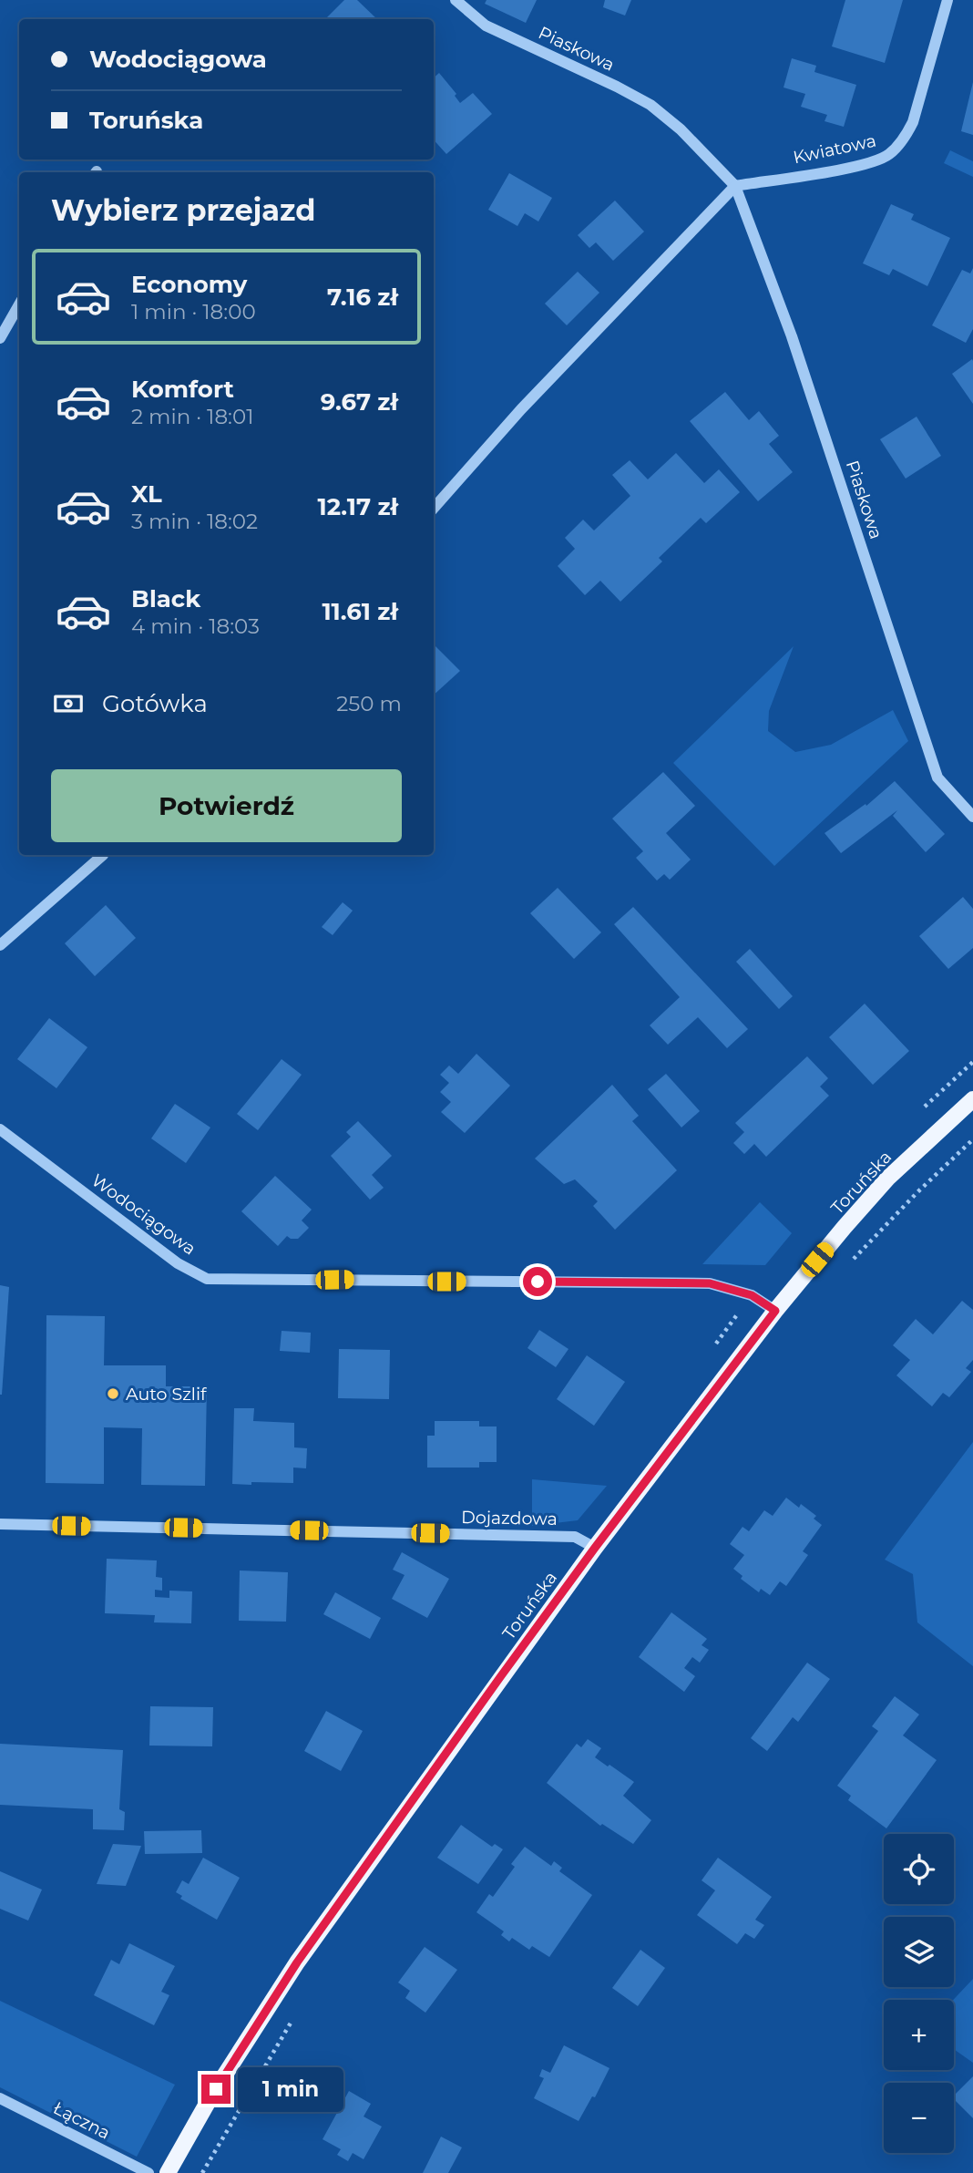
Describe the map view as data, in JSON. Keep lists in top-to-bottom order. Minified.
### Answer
{"streets":{"main road":["Toruńska"],"street":["Piaskowa","Kwiatowa","Wodociągowa","Dojazdowa","Łączna"]},"crossings":[["Piaskowa","Kwiatowa"],["Toruńska","Wodociągowa"],["Toruńska","Dojazdowa"]],"places":["Auto Szlif"],"page":{"banner":["Wodociągowa","Toruńska"],"heading":"Wybierz przejazd","list":[{"name":"Economy","note":"1 min · 18:00","value":"7.16 zł"},{"name":"Komfort","note":"2 min · 18:01","value":"9.67 zł"},{"name":"XL","note":"3 min · 18:02","value":"12.17 zł"},{"name":"Black","note":"4 min · 18:03","value":"11.61 zł"}],"pay":["Gotówka","250 m"],"buttons":"Potwierdź","map_buttons":["+","−"],"bubble":"1 min"}}
